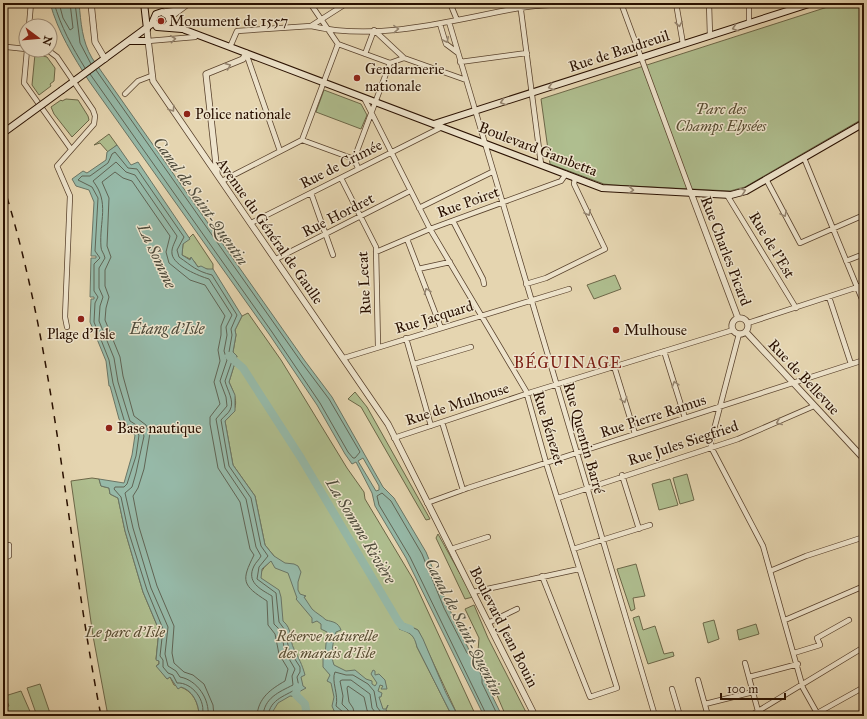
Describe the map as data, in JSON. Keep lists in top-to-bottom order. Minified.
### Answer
{"streets":{"main road":["Rue de Baudreuil","Boulevard Gambetta"],"street":["Rue de Crimée","Rue Poiret","Rue Hordret","Avenue du Général de Gaulle","Rue de l'Est","Rue Charles Picard","Rue Lecat","Rue Jacquard","Rue de Bellevue","Rue de Mulhouse","Rue Pierre Ramus","Rue Bénezet","Rue Quentin Barré","Rue Jules Siegfried","Boulevard Jean Bouin"]},"crossings":[["Rue de Baudreuil","Boulevard Gambetta"],["Rue de Baudreuil","Rue Quentin Barré"],["Boulevard Gambetta","Rue de Crimée"],["Boulevard Gambetta","Rue Poiret"],["Boulevard Gambetta","Rue de l'Est"],["Boulevard Gambetta","Rue Charles Picard"],["Boulevard Gambetta","Rue Bénezet"],["Boulevard Gambetta","Rue Quentin Barré"],["Rue de Crimée","Avenue du Général de Gaulle"],["Rue de Crimée","Rue Lecat"],["Rue de Crimée","Rue Bénezet"],["Rue Poiret","Rue Lecat"],["Rue Poiret","Rue Bénezet"],["Rue Poiret","Rue Quentin Barré"],["Rue Hordret","Avenue du Général de Gaulle"],["Rue Hordret","Rue Lecat"],["Rue Hordret","Rue Bénezet"],["Avenue du Général de Gaulle","Rue Jacquard"],["Avenue du Général de Gaulle","Rue de Mulhouse"],["Avenue du Général de Gaulle","Boulevard Jean Bouin"],["Rue Charles Picard","Rue de Bellevue"],["Rue Charles Picard","Rue de Mulhouse"],["Rue Lecat","Rue Jacquard"],["Rue Jacquard","Rue Bénezet"],["Rue Jacquard","Rue Quentin Barré"],["Rue de Bellevue","Rue de Mulhouse"],["Rue de Bellevue","Rue Pierre Ramus"],["Rue de Bellevue","Rue Jules Siegfried"],["Rue de Mulhouse","Rue Bénezet"],["Rue de Mulhouse","Rue Quentin Barré"],["Rue de Mulhouse","Boulevard Jean Bouin"],["Rue Pierre Ramus","Rue Bénezet"],["Rue Pierre Ramus","Rue Quentin Barré"],["Rue Pierre Ramus","Boulevard Jean Bouin"],["Rue Bénezet","Rue Jules Siegfried"],["Rue Quentin Barré","Rue Jules Siegfried"]],"one_way":["Rue de Baudreuil","Rue Jules Siegfried"],"districts":["BÉGUINAGE"],"water":["Canal de Saint-Quentin","La Somme","Étang d'Isle","La Somme Rivière"],"parks":["Parc des Champs Elysées","Le parc d'Isle","Réserve naturelle des marais d'Isle"],"places":["Monument de 1557","Gendarmerie nationale","Police nationale","Plage d'Isle","Mulhouse","Base nautique"],"scale_bar":"100 m","north":"right"}
